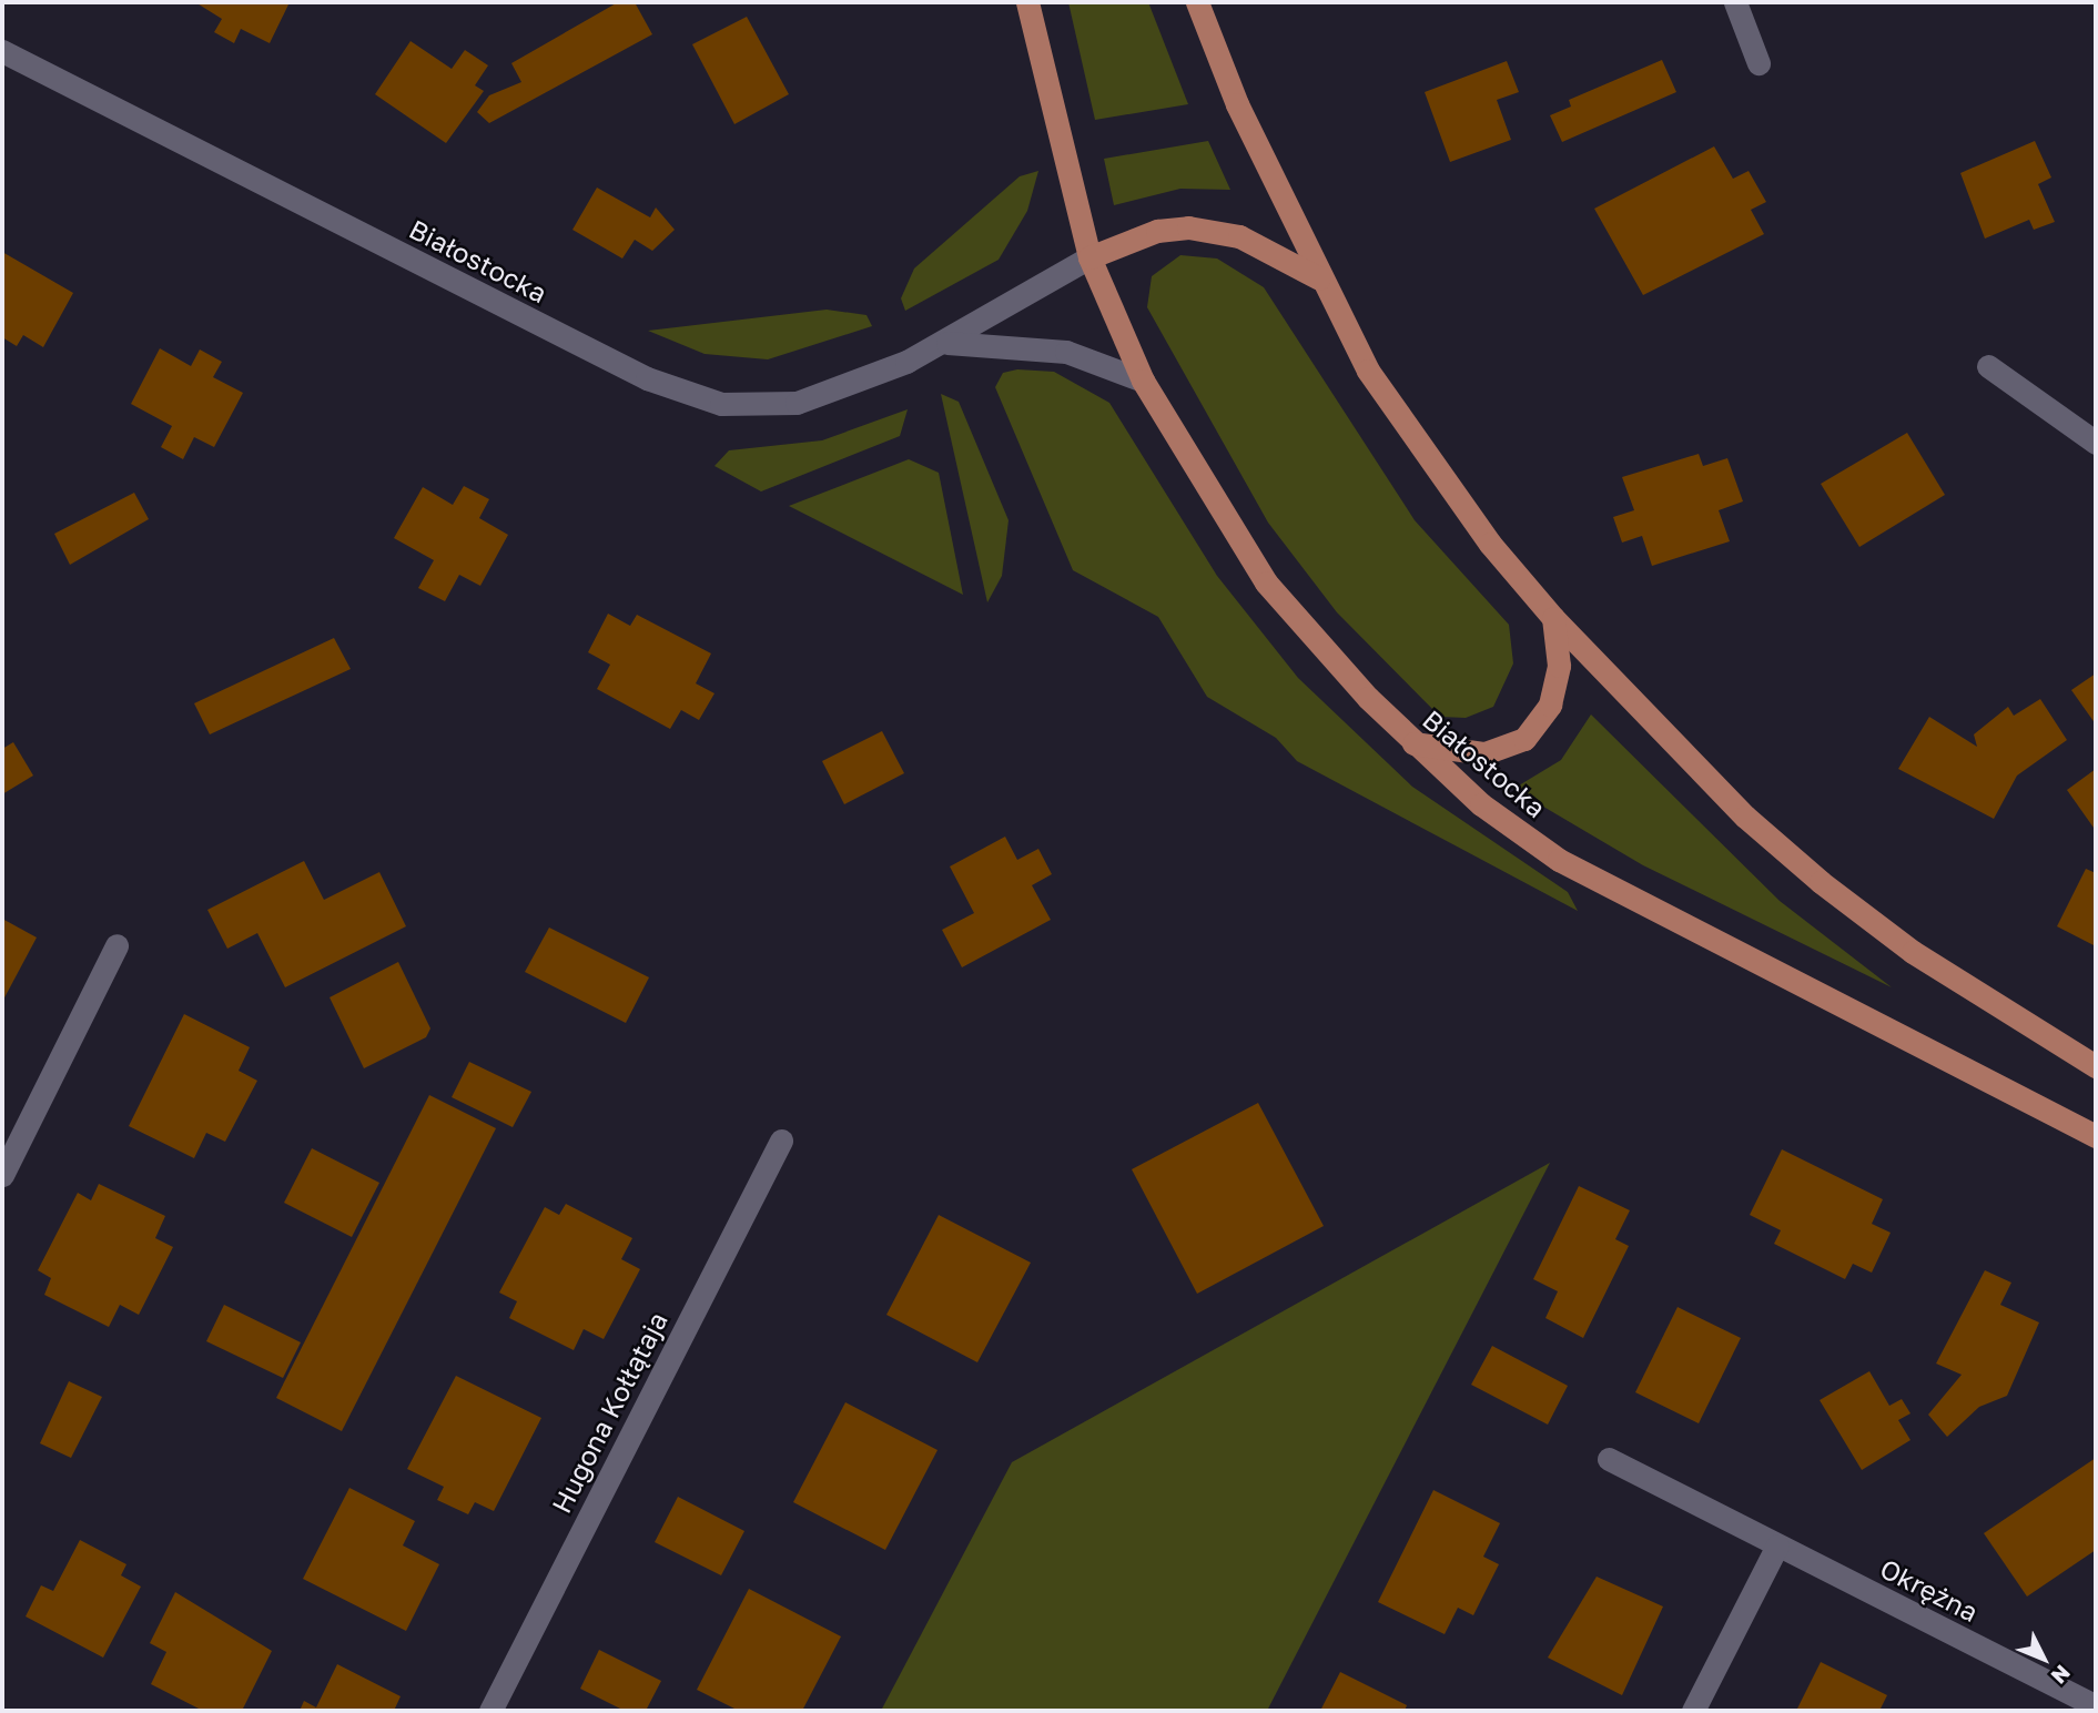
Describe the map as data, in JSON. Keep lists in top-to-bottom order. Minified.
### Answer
{"streets":{"main road":["Białostocka"],"street":["Hugona Kołłątaja","Okrężna"]},"north":"bottom right"}
